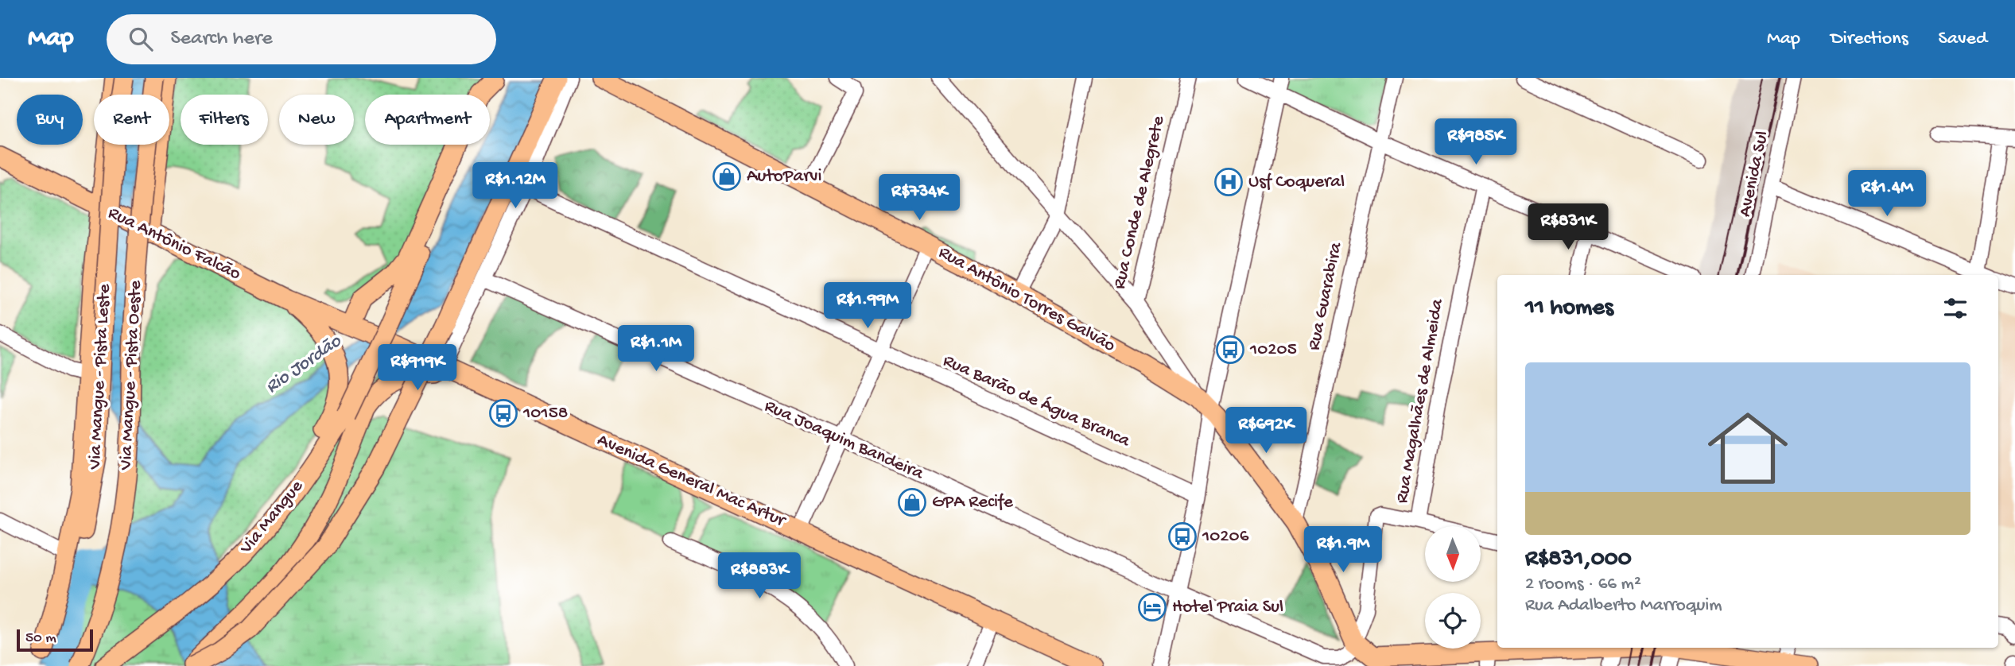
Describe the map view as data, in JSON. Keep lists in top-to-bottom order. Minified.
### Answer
{"streets":{"main road":["Rua Antônio Falcão","Rua Antônio Torres Galvão","Via Mangue - Pista Oeste","Via Mangue - Pista Leste","Avenida General Mac Artur","Via Mangue"],"street":["Avenida Sul","Rua Conde de Alegrete","Rua Guarabira","Rua Barão de Água Branca","Rua Magalhães de Almeida","Rua Joaquim Bandeira"]},"crossings":[["Rua Antônio Falcão","Avenida General Mac Artur"]],"water":["Rio Jordão"],"places":{"shop":["AutoParvi","GPA Recife"],"hospital":["Usf Coqueral"],"bus stop":["10205","10158","10206"],"hotel":["Hotel Praia Sul"]},"scale_bar":"50 m","north":"bottom","page":{"header":"Map","search":"Search here","nav":["Map","Directions","Saved"],"chip":["Buy","Rent","Filters","New","Apartment"],"price":["R$985K","R$1.12M","R$1.4M","R$734K","R$831K","R$1.99M","R$1.1M","R$919K","R$692K","R$1.9M","R$883K"],"heading":"11 homes","list":[{"name":"R$831,000","note":"2 rooms · 66 m² · Rua Adalberto Marroquim"}],"scale":"50 m"}}
